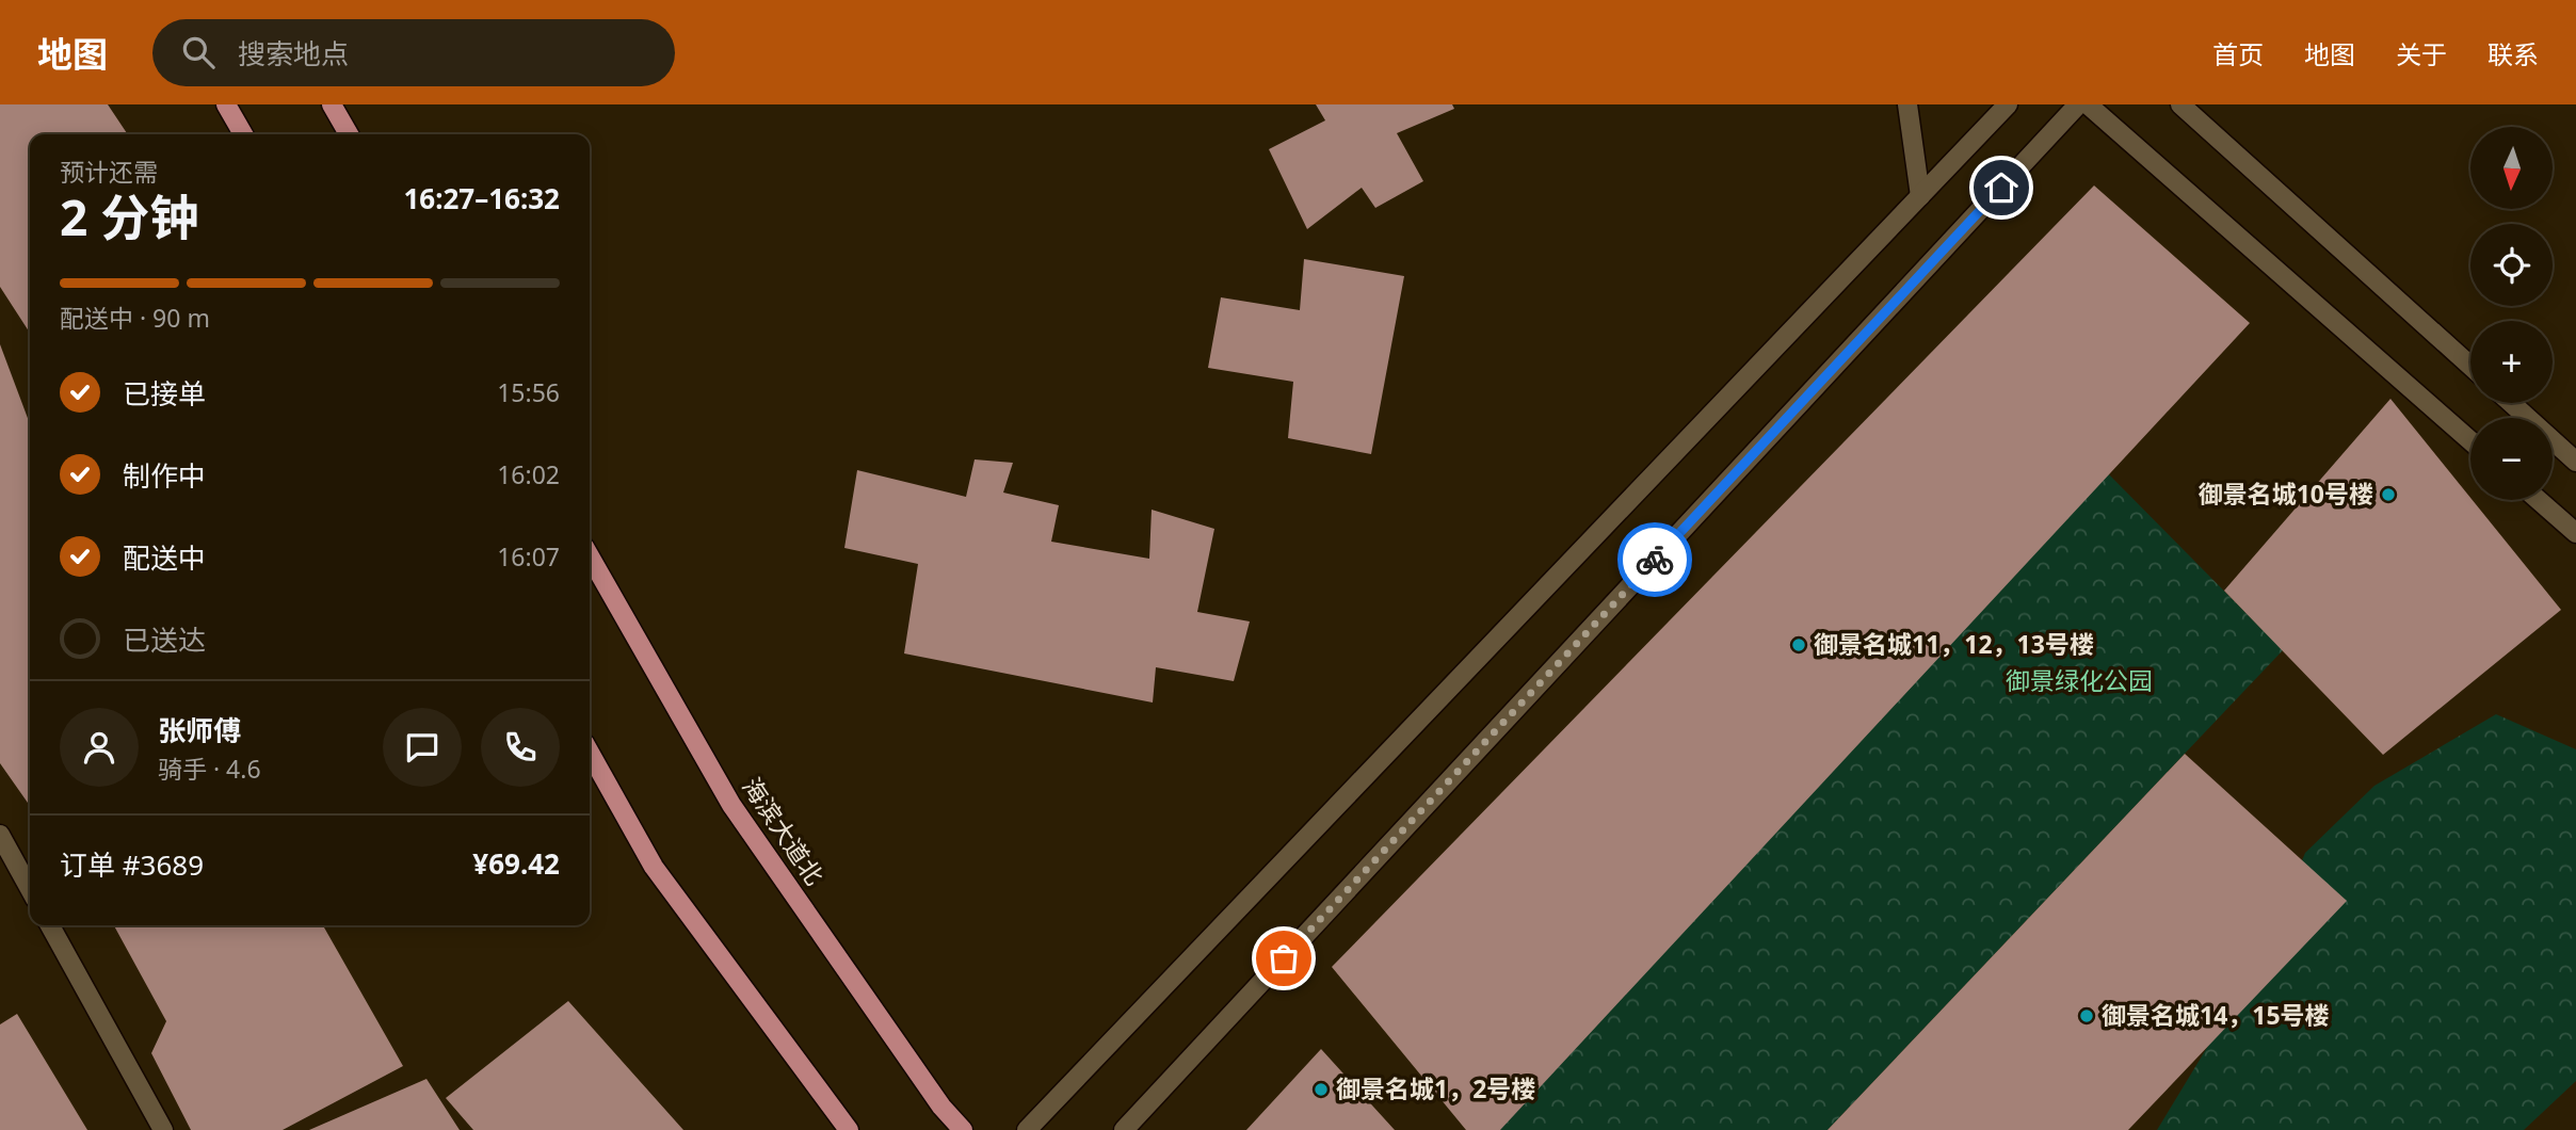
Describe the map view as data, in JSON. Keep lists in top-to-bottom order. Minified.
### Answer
{"streets":{"main road":["海滨大道北"]},"parks":["御景绿化公园"],"places":["御景名城10号楼","御景名城11，12，13号楼","御景名城14，15号楼","御景名城1，2号楼"],"north":"bottom","page":{"header":"地图","search":"搜索地点","nav":["首页","地图","关于","联系"],"map_buttons":["+","−"],"heading":["2 分钟","预计还需","16:27–16:32"],"panel":["张师傅","骑手 · 4.6","订单 #3689","¥69.42"],"bar":"配送中 · 90 m","list":[["已接单","15:56"],["制作中","16:02"],["配送中","16:07"],"已送达"]}}
